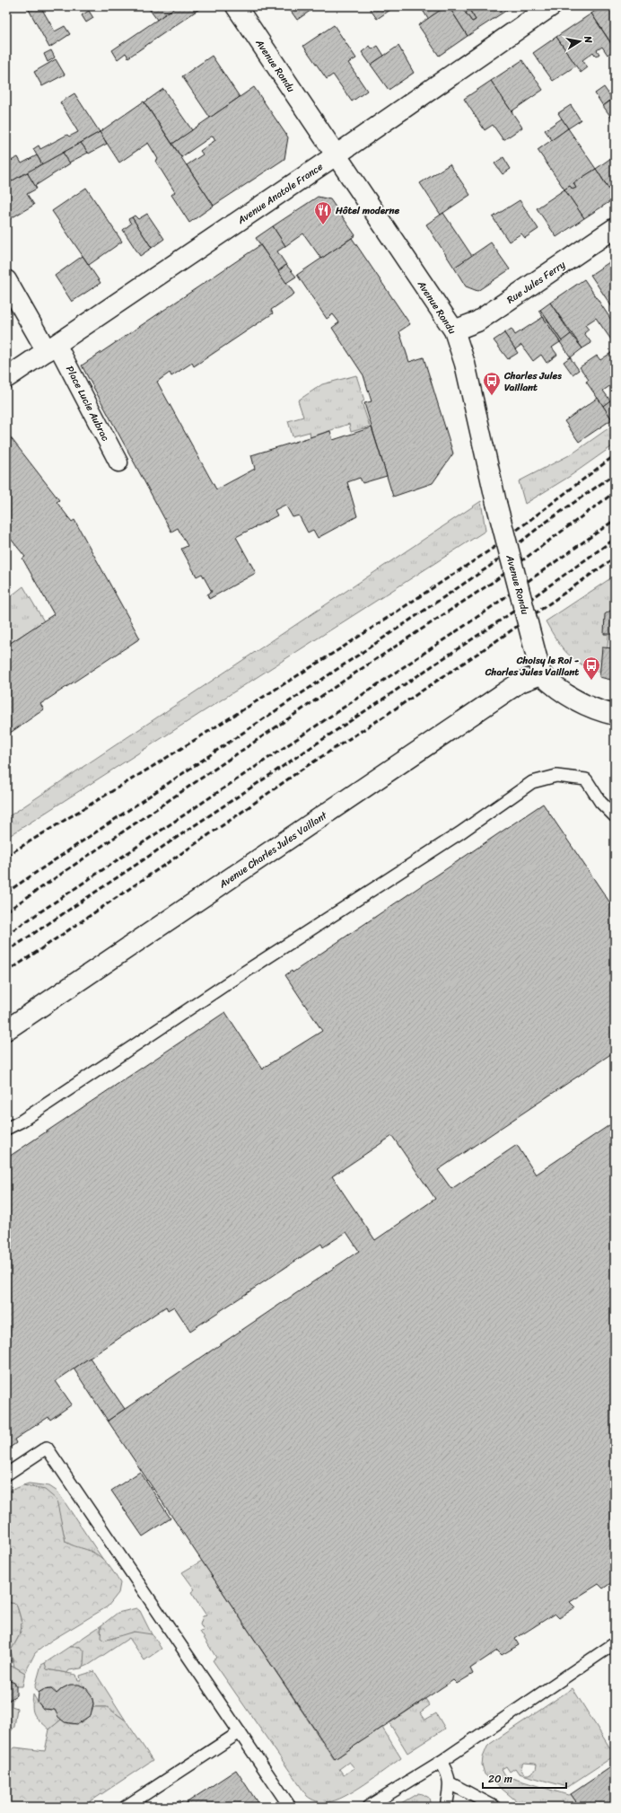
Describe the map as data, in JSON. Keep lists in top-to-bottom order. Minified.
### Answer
{"streets":{"street":["Avenue Rondu","Avenue Anatole France","Rue Jules Ferry","Place Lucie Aubrac","Avenue Charles Jules Vaillant"]},"crossings":[["Avenue Rondu","Avenue Anatole France"],["Avenue Rondu","Rue Jules Ferry"],["Avenue Rondu","Avenue Charles Jules Vaillant"],["Avenue Anatole France","Place Lucie Aubrac"]],"places":{"restaurant":["Hôtel moderne"],"bus stop":["Charles Jules Vaillant","Choisy le Roi - Charles Jules Vaillant"]},"scale_bar":"20 m","north":"right"}
